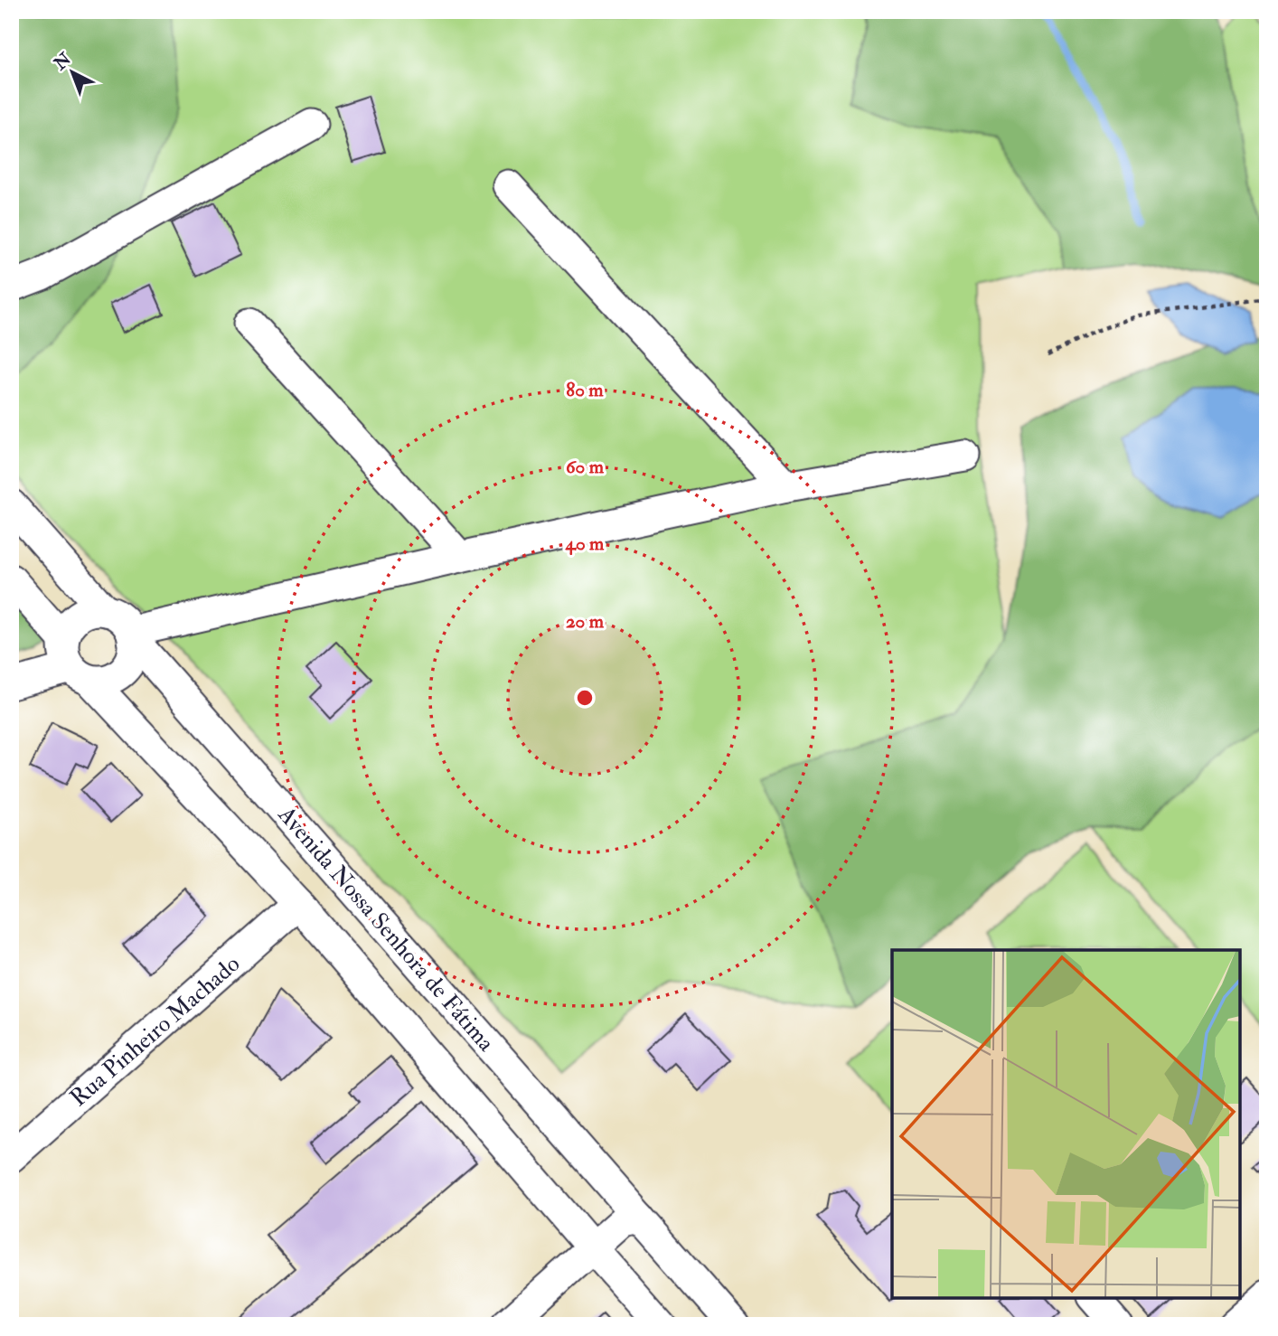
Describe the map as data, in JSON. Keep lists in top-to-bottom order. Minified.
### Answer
{"streets":{"street":["Avenida Nossa Senhora de Fátima","Rua Pinheiro Machado"]},"north":"top left","rings":["80 m","60 m","40 m","20 m"]}
